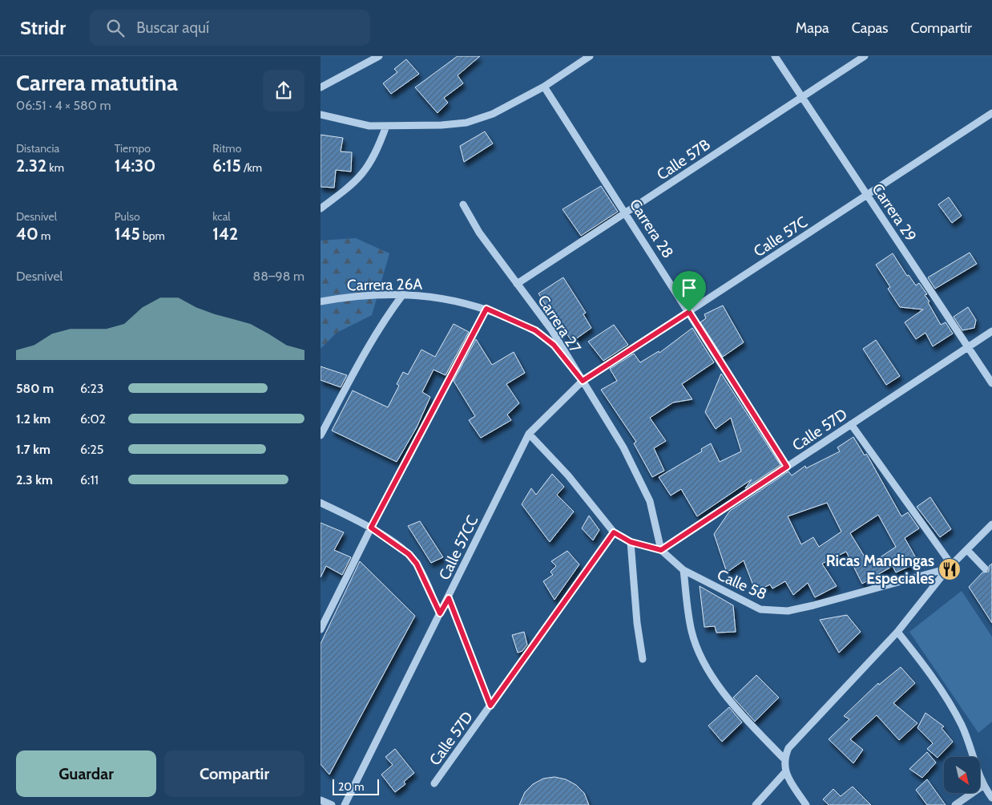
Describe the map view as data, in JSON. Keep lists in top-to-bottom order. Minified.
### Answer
{"streets":{"street":["Calle 57B","Carrera 29","Carrera 28","Calle 57C","Carrera 26A","Carrera 27","Calle 57D","Calle 57CC","Calle 58"]},"crossings":[["Calle 57B","Carrera 29"],["Calle 57B","Carrera 28"],["Calle 57B","Carrera 27"],["Carrera 29","Calle 57C"],["Carrera 29","Calle 57D"],["Carrera 28","Calle 57C"],["Carrera 28","Calle 57D"],["Calle 57C","Carrera 27"],["Calle 57C","Calle 57CC"],["Carrera 26A","Carrera 27"],["Carrera 27","Calle 57D"],["Carrera 27","Calle 57CC"],["Carrera 27","Calle 58"],["Calle 57D","Calle 58"]],"places":{"restaurant":["Ricas Mandingas Especiales"]},"scale_bar":"20 m","north":"bottom right","page":{"header":"Stridr","search":"Buscar aquí","nav":["Mapa","Capas","Compartir"],"heading":["Carrera matutina","06:51 · 4 × 580 m"],"stats":[["Distancia","2.32 km"],["Tiempo","14:30"],["Ritmo","6:15 /km"],["Desnivel","40 m"],["Pulso","145 bpm"],["kcal","142"]],"chart":["Desnivel","88–98 m"],"list":[{"name":"580 m","note":"6:23"},{"name":"1.2 km","note":"6:02"},{"name":"1.7 km","note":"6:25"},{"name":"2.3 km","note":"6:11"}],"buttons":["Guardar","Compartir"],"scale":"20 m"}}
